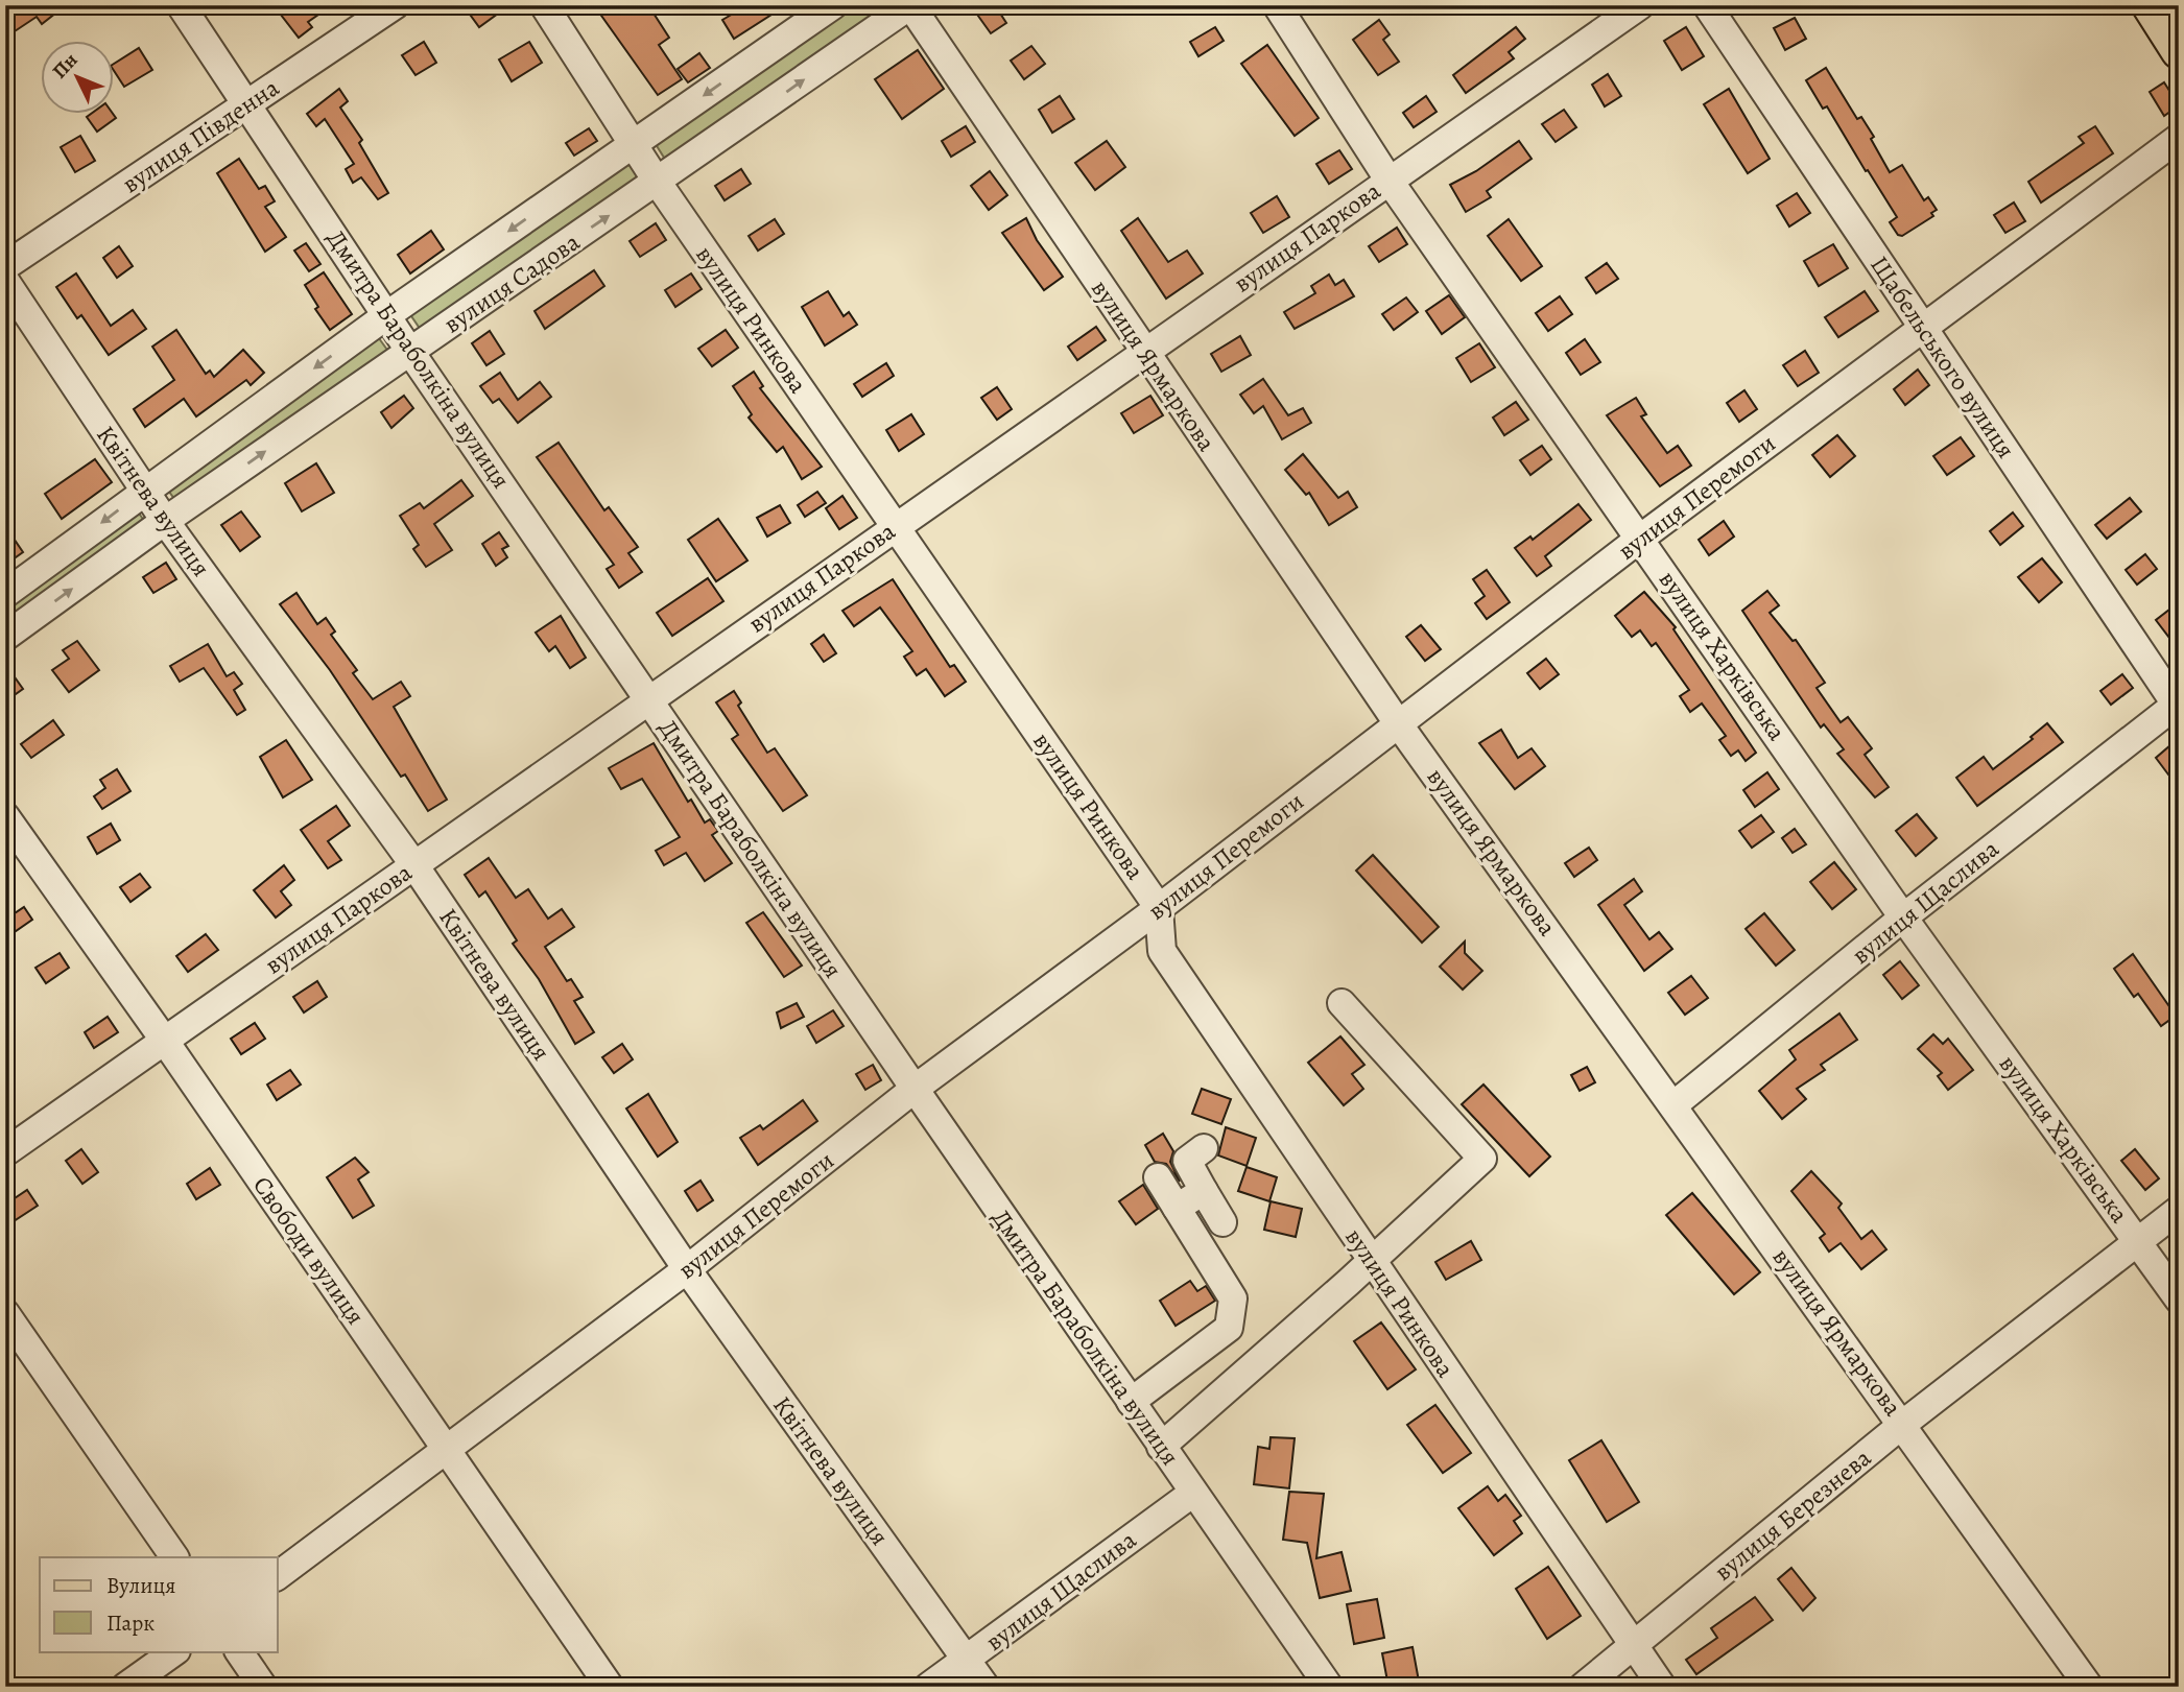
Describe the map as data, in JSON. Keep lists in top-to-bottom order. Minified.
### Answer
{"streets":{"street":["вулиця Південна","вулиця Паркова","вулиця Садова","вулиця Ринкова","Щабельського вулиця","Дмитра Бараболкіна вулиця","вулиця Ярмаркова","вулиця Перемоги","Квітнева вулиця","вулиця Харківська","вулиця Щаслива","Свободи вулиця","вулиця Березнева"]},"crossings":[["вулиця Південна","Дмитра Бараболкіна вулиця"],["вулиця Паркова","вулиця Ринкова"],["вулиця Паркова","Дмитра Бараболкіна вулиця"],["вулиця Паркова","вулиця Ярмаркова"],["вулиця Паркова","Квітнева вулиця"],["вулиця Паркова","вулиця Харківська"],["вулиця Паркова","Свободи вулиця"],["вулиця Садова","вулиця Ринкова"],["вулиця Садова","Дмитра Бараболкіна вулиця"],["вулиця Садова","вулиця Ярмаркова"],["вулиця Садова","Квітнева вулиця"],["вулиця Ринкова","вулиця Перемоги"],["вулиця Ринкова","вулиця Березнева"],["Щабельського вулиця","вулиця Перемоги"],["Щабельського вулиця","вулиця Щаслива"],["Дмитра Бараболкіна вулиця","вулиця Перемоги"],["Дмитра Бараболкіна вулиця","вулиця Щаслива"],["вулиця Ярмаркова","вулиця Перемоги"],["вулиця Ярмаркова","вулиця Щаслива"],["вулиця Ярмаркова","вулиця Березнева"],["вулиця Перемоги","Квітнева вулиця"],["вулиця Перемоги","вулиця Харківська"],["вулиця Перемоги","Свободи вулиця"],["Квітнева вулиця","вулиця Щаслива"],["вулиця Харківська","вулиця Щаслива"],["вулиця Харківська","вулиця Березнева"]],"legend":["Вулиця","Парк"],"north":"top left"}
